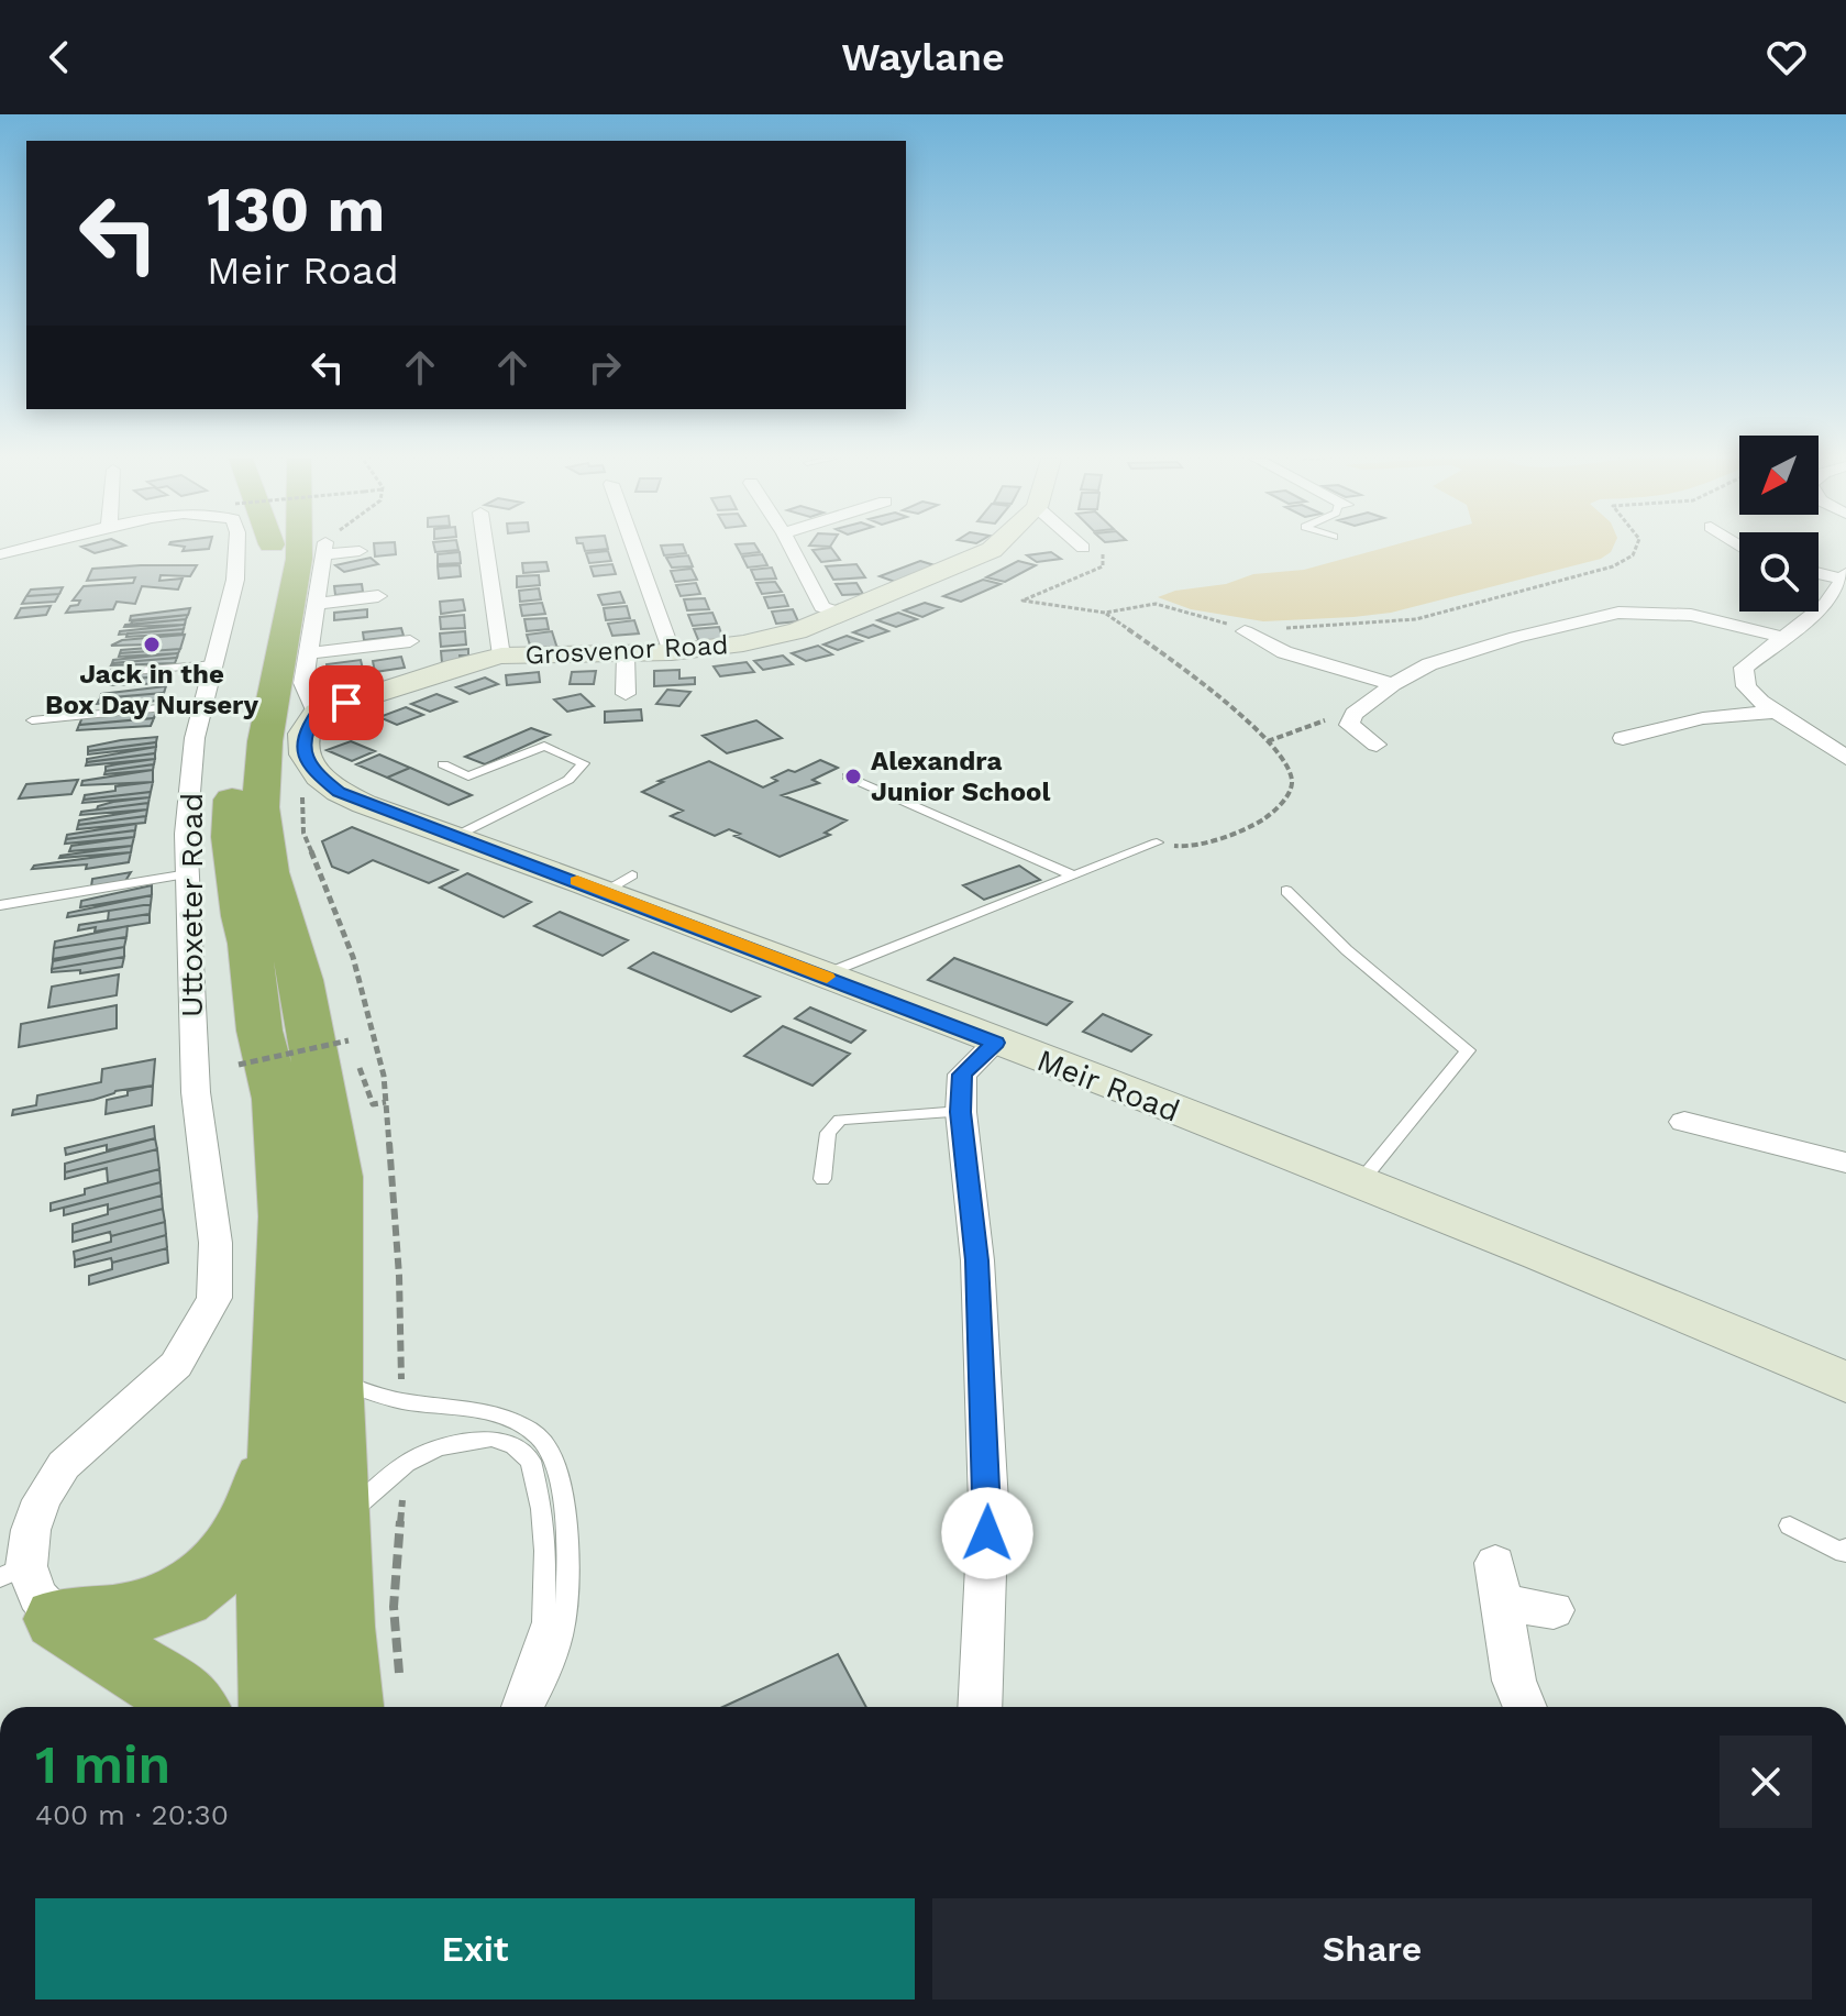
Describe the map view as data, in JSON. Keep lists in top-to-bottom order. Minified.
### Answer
{"streets":{"street":["Grosvenor Road","Uttoxeter Road","Meir Road"]},"places":["Jack in the Box Day Nursery","Alexandra Junior School"],"north":"bottom left","page":{"header":"Waylane","turn":["130 m","Meir Road"],"heading":["1 min","400 m · 20:30"],"buttons":["Exit","Share"]}}
